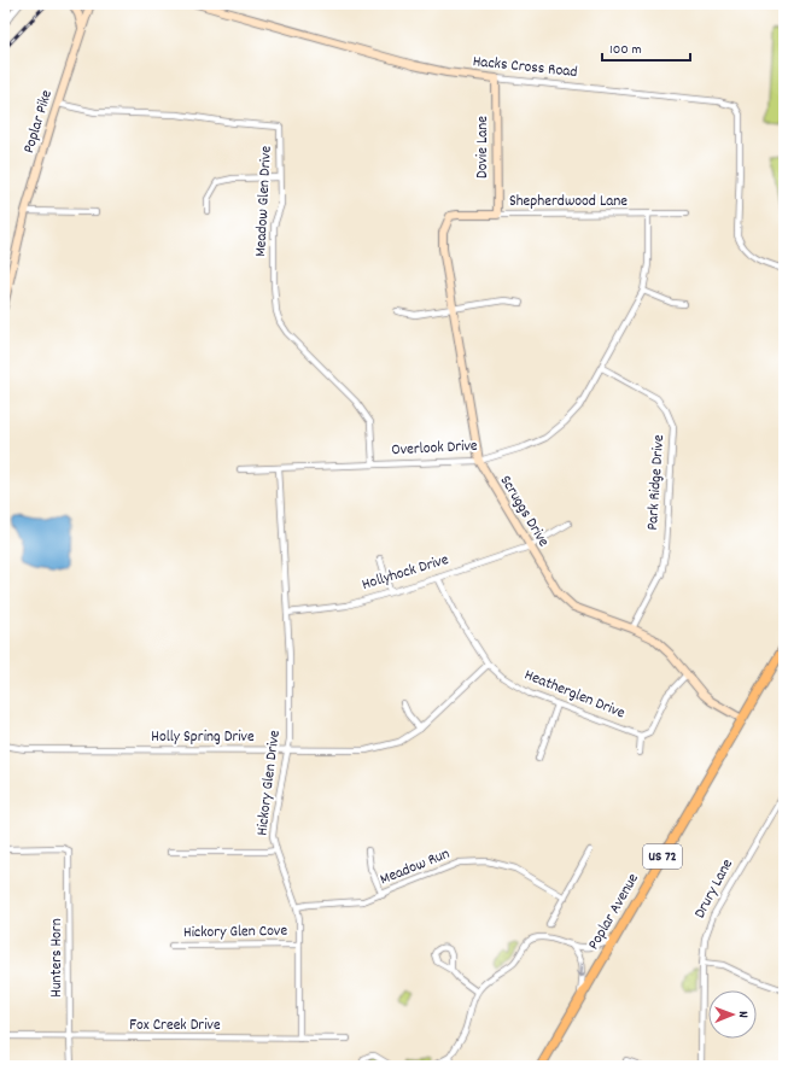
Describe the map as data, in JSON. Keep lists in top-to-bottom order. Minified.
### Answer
{"streets":{"main road":["US 72","Poplar Avenue"],"street":["Hacks Cross Road","Poplar Pike","Dovie Lane","Meadow Glen Drive","Shepherdwood Lane","Overlook Drive","Park Ridge Drive","Scruggs Drive","Hollyhock Drive","Heatherglen Drive","Holly Spring Drive","Hickory Glen Drive","Meadow Run","Drury Lane","Hickory Glen Cove","Hunters Horn","Fox Creek Drive"]},"crossings":[["Hacks Cross Road","Dovie Lane"],["Poplar Pike","Meadow Glen Drive"],["Dovie Lane","Shepherdwood Lane"],["Meadow Glen Drive","Overlook Drive"],["Shepherdwood Lane","Overlook Drive"],["Shepherdwood Lane","Scruggs Drive"],["Overlook Drive","Park Ridge Drive"],["Overlook Drive","Scruggs Drive"],["Overlook Drive","Hickory Glen Drive"],["Park Ridge Drive","Scruggs Drive"],["Scruggs Drive","Hollyhock Drive"],["Scruggs Drive","Poplar Avenue"],["Hollyhock Drive","Heatherglen Drive"],["Hollyhock Drive","Hickory Glen Drive"],["Heatherglen Drive","Holly Spring Drive"],["Holly Spring Drive","Hickory Glen Drive"],["Hickory Glen Drive","Meadow Run"],["Hickory Glen Drive","Hickory Glen Cove"],["Hickory Glen Drive","Fox Creek Drive"],["Hunters Horn","Fox Creek Drive"]],"scale_bar":"100 m","north":"right"}
